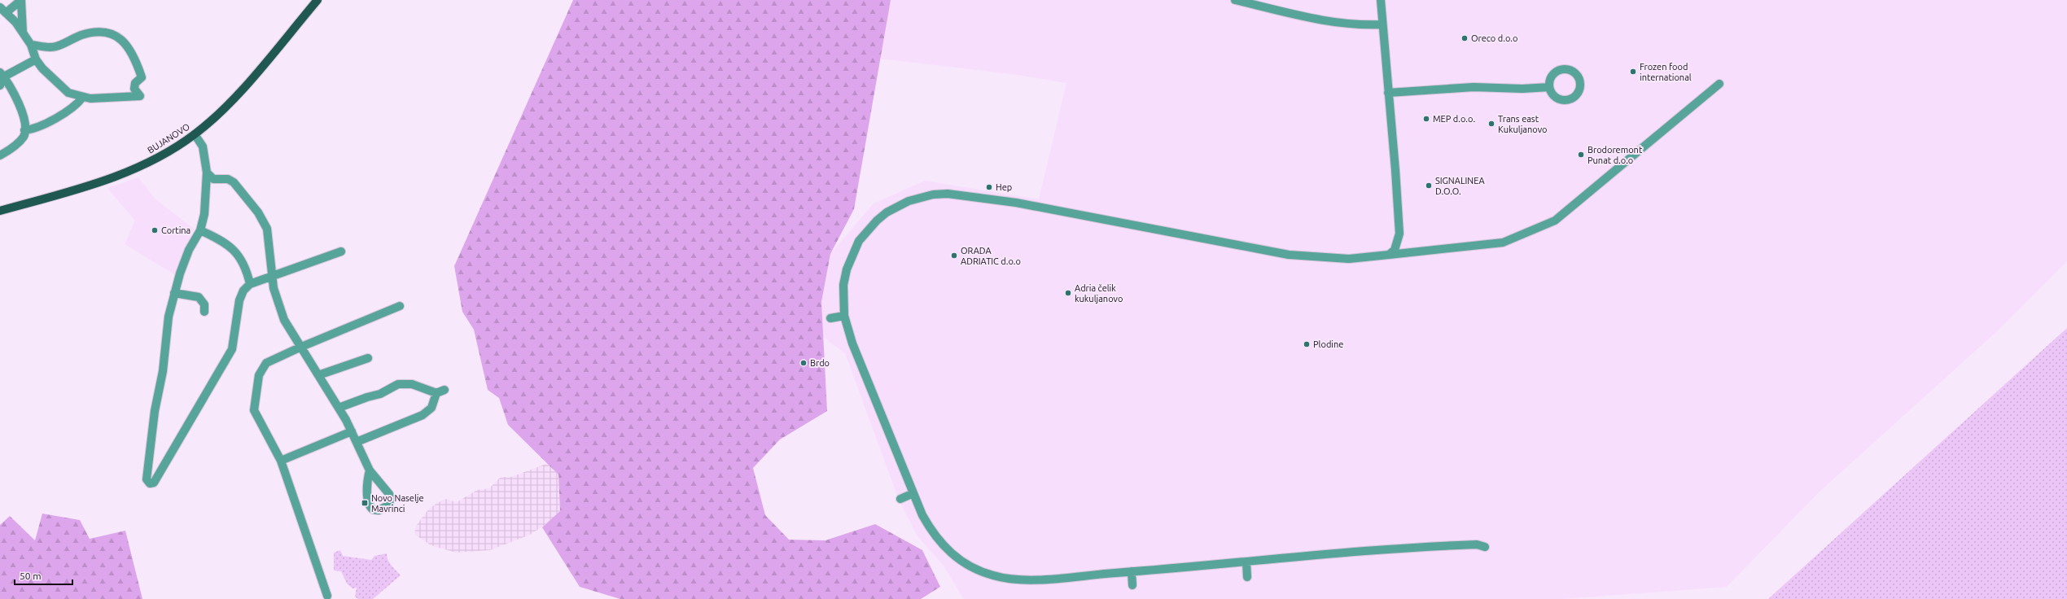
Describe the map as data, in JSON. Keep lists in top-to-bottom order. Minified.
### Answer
{"streets":{"main road":["BUJANOVO"]},"places":{"other":["Oreco d.o.o","Frozen food international","MEP d.o.o.","Trans east Kukuljanovo","Brodoremont Punat d.o.o","SIGNALINEA D.O.O.","Hep","Cortina","ORADA ADRIATIC d.o.o","Adria čelik kukuljanovo","Plodine","Brdo"],"transit":["Novo Naselje Mavrinci"]},"scale_bar":"50 m"}
